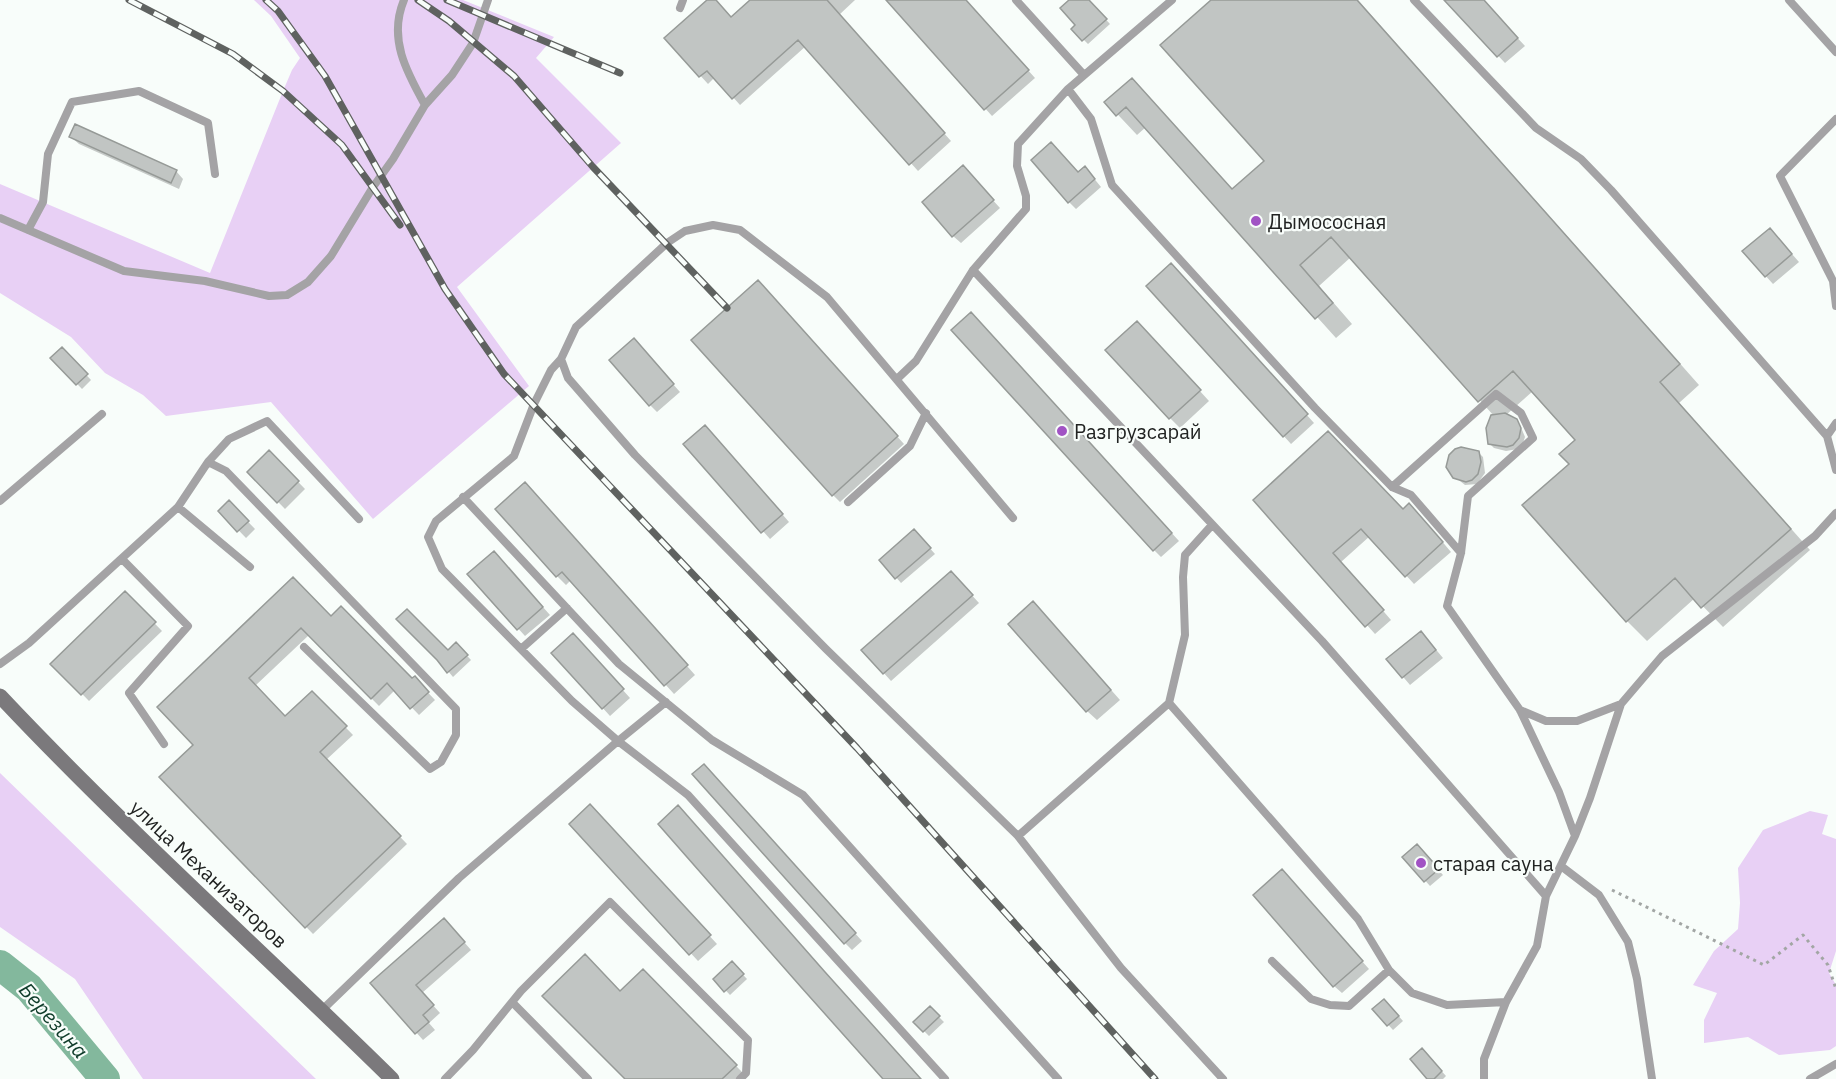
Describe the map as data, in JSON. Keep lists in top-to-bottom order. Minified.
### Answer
{"streets":{"street":["улица Механизаторов"]},"water":["Березина"],"places":["Дымососная","Разгрузсарай","старая сауна"]}
